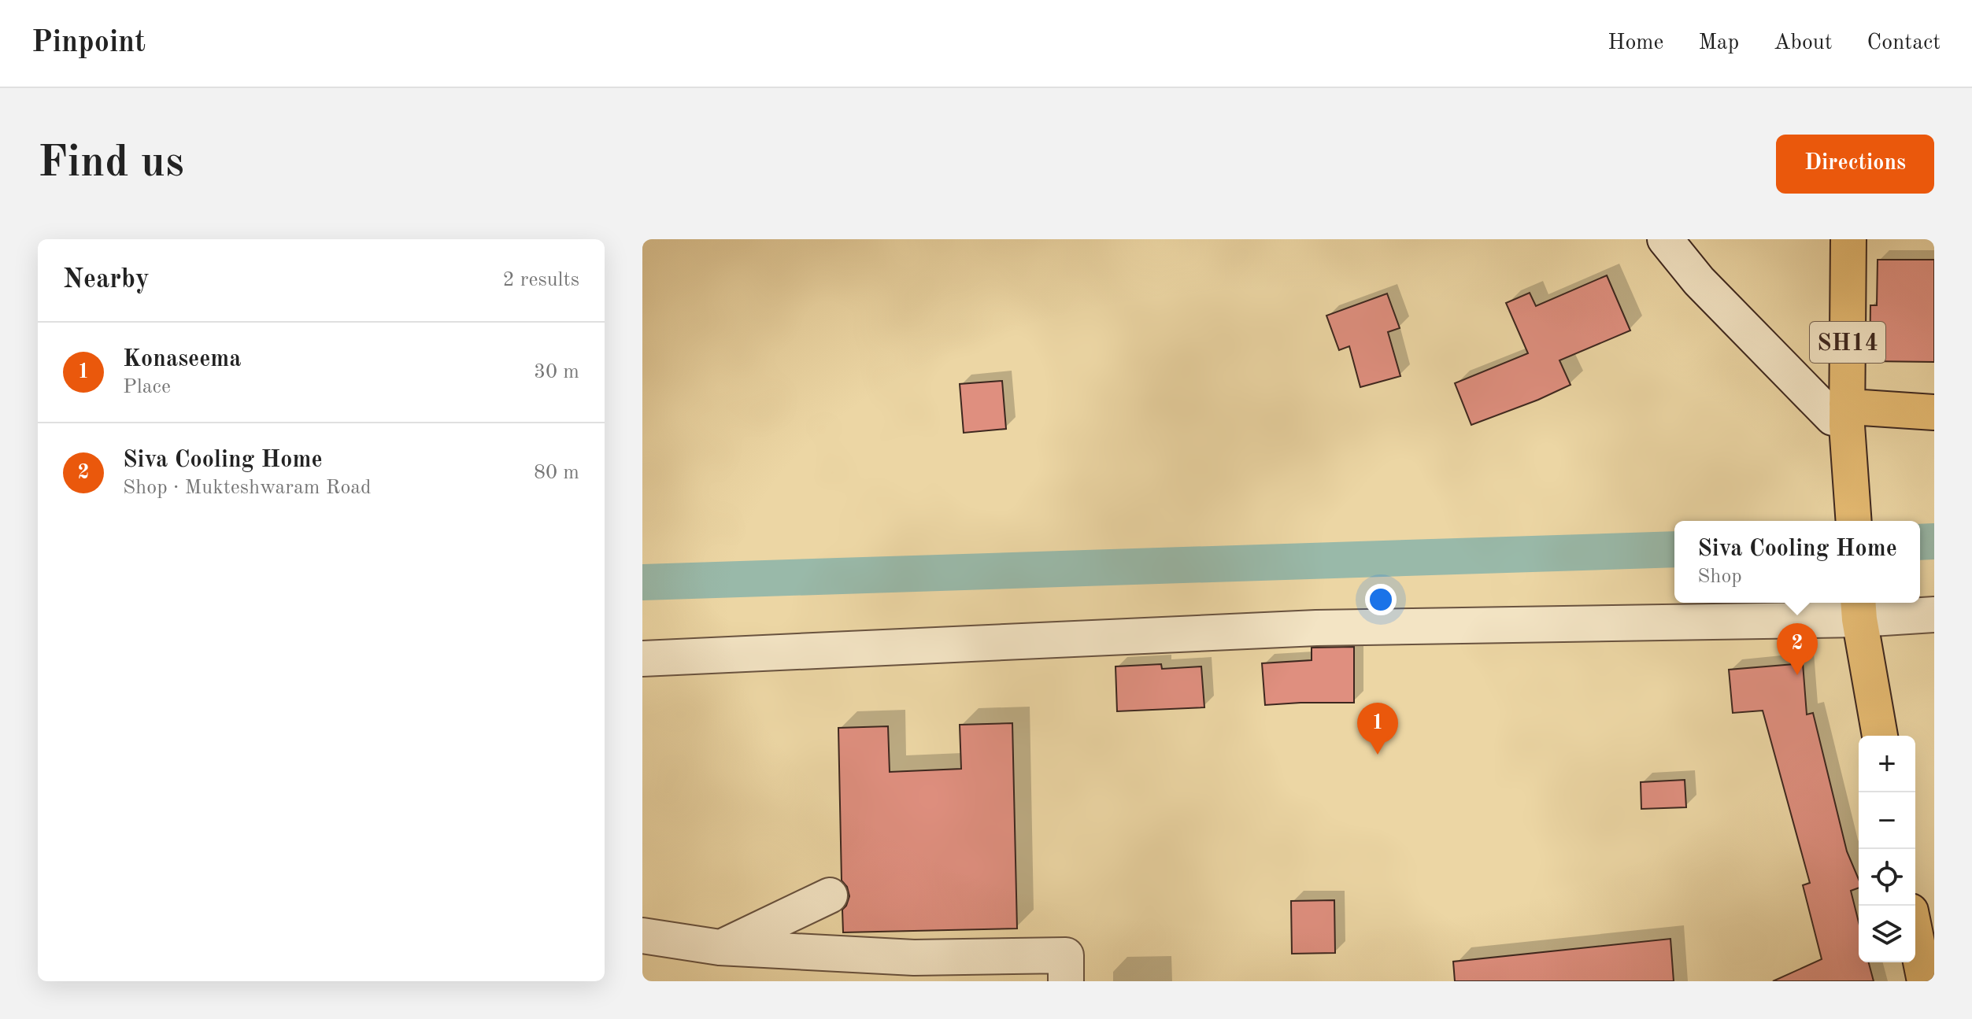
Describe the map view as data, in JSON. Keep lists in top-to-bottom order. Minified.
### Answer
{"streets":{"main road":["SH14"]},"page":{"header":"Pinpoint","nav":["Home","Map","About","Contact"],"buttons":"Directions","title":"Find us","heading":["Nearby","2 results"],"list":[{"mark":"1","name":"Konaseema","note":"Place","value":"30 m"},{"mark":"2","name":"Siva Cooling Home","note":"Shop · Mukteshwaram Road","value":"80 m"}],"popup":["Siva Cooling Home","Shop"],"pins":["2","1"],"map_buttons":["+","−"]}}
